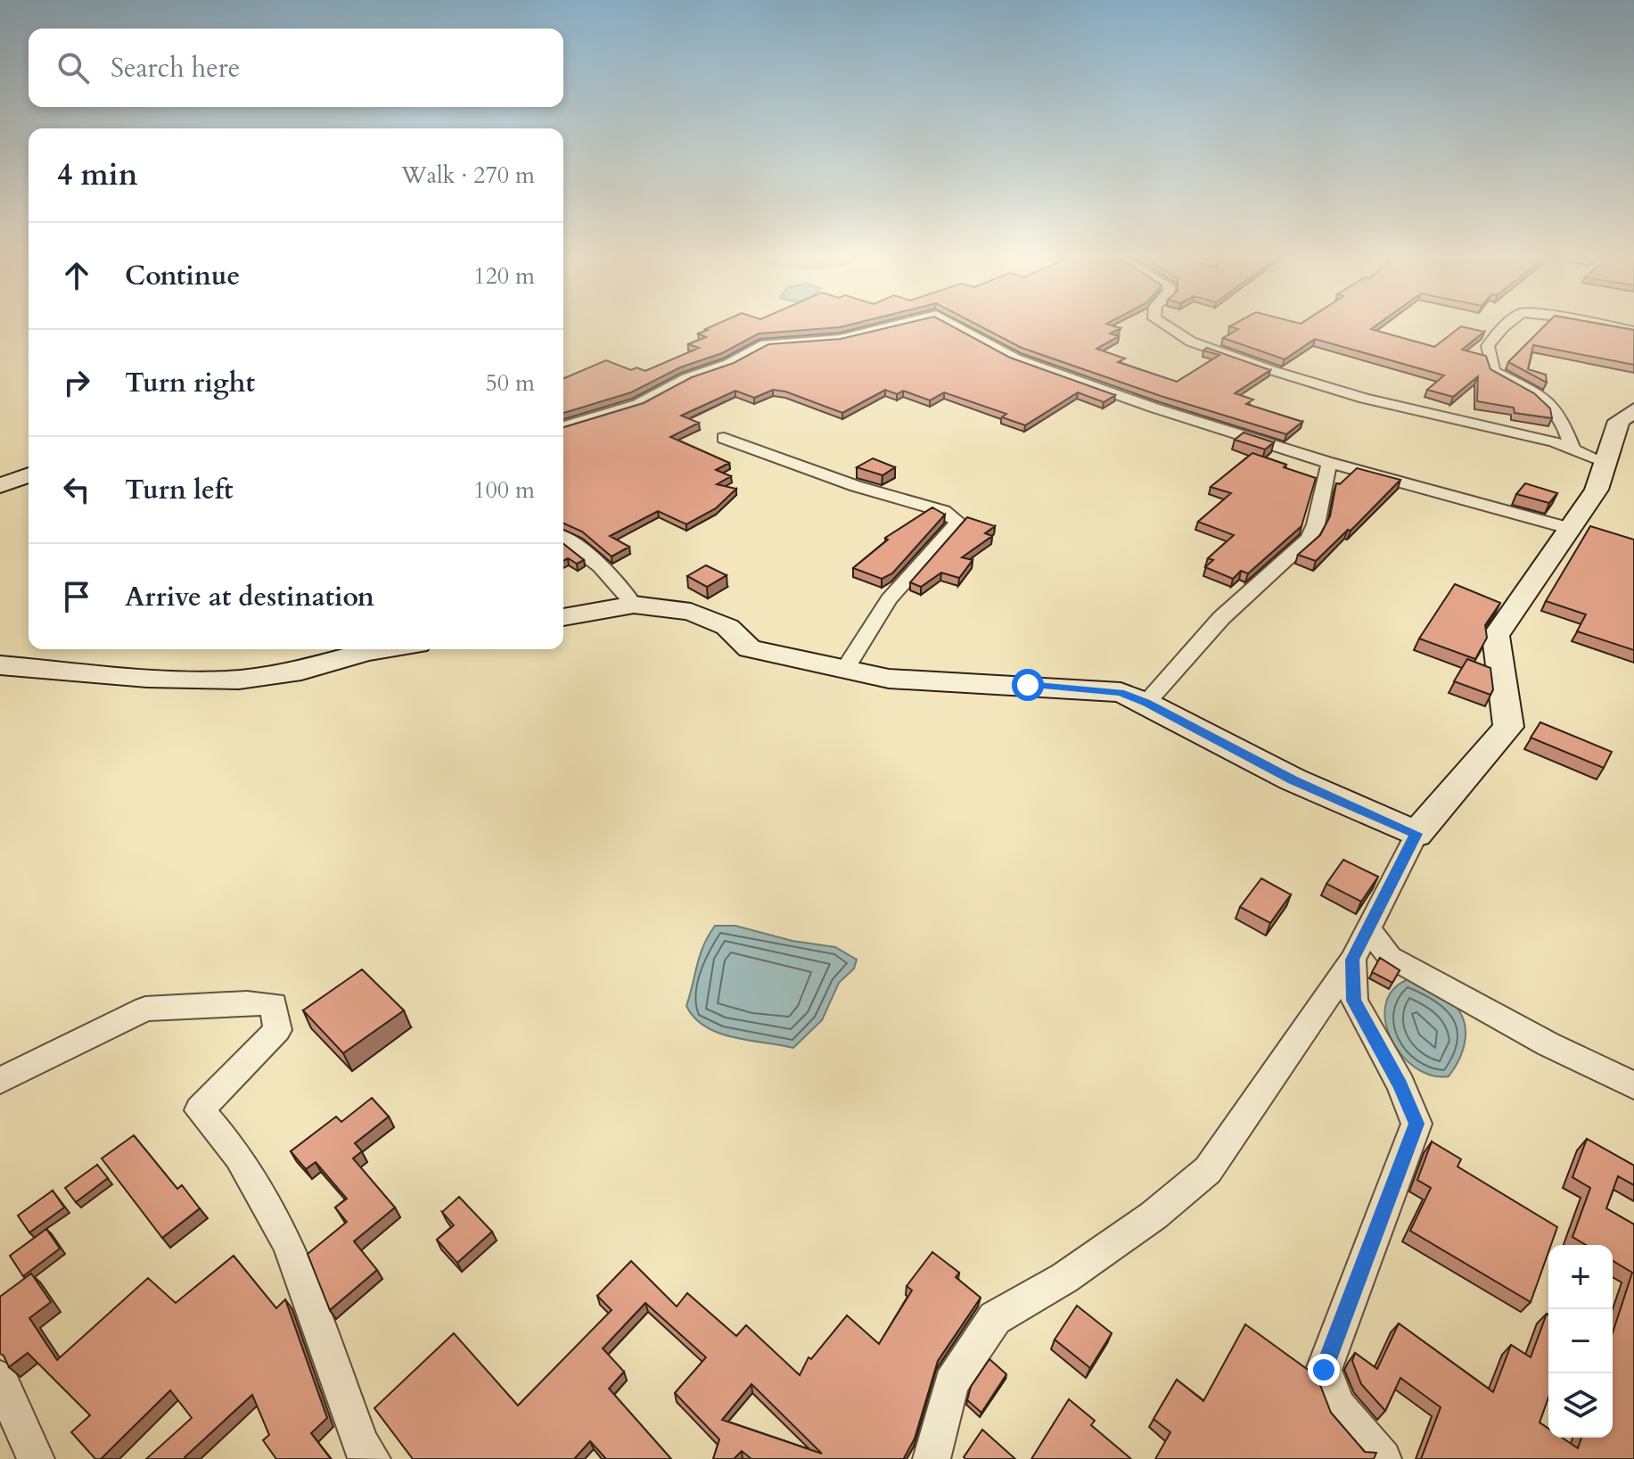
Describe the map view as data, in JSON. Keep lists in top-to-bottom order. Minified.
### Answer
{"page":{"search":"Search here","heading":["4 min","Walk · 270 m"],"list":[["Continue","120 m"],["Turn right","50 m"],["Turn left","100 m"],"Arrive at destination"],"map_buttons":["+","−"]}}
